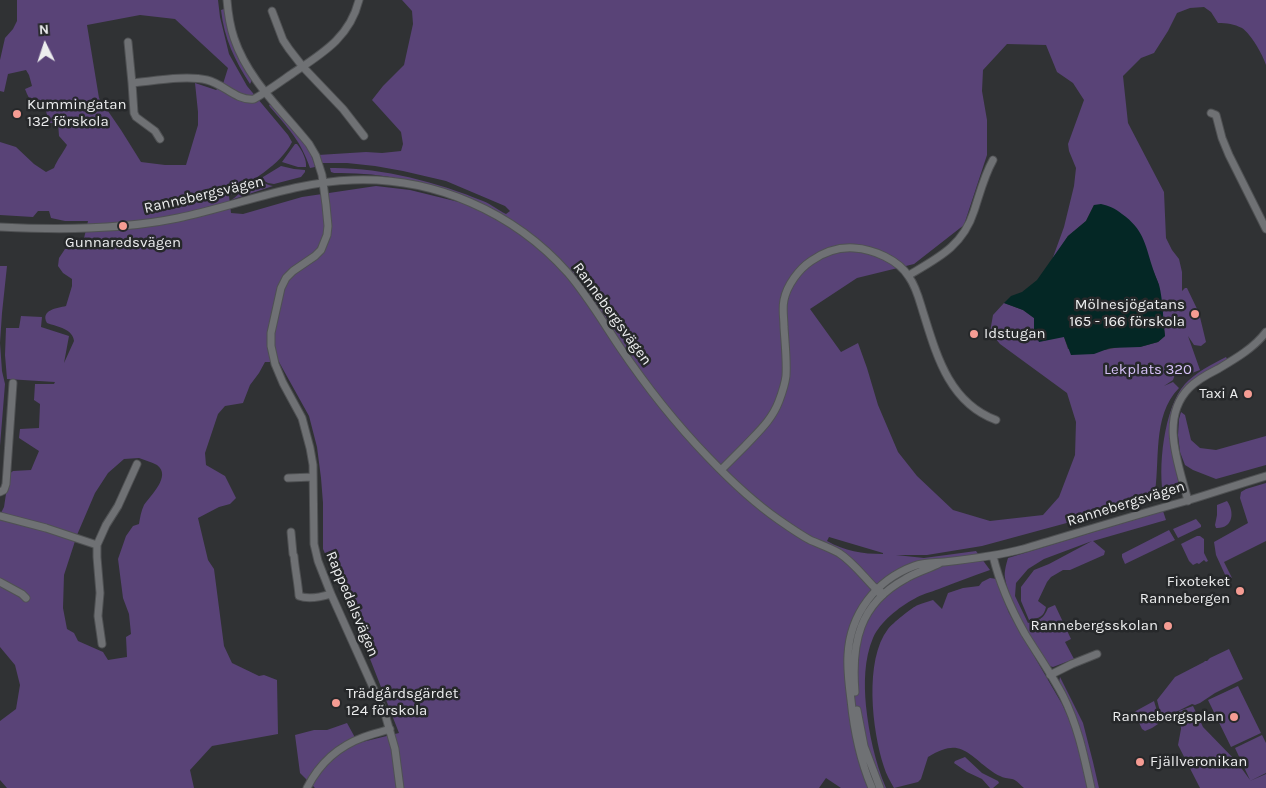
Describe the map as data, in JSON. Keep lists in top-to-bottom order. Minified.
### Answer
{"streets":{"street":["Rannebergsvägen","Rappedalsvägen"]},"crossings":[["Rannebergsvägen","Rappedalsvägen"]],"parks":["Lekplats 320"],"places":["Kummingatan 132 förskola","Gunnaredsvägen","Mölnesjögatans 165 - 166 förskola","Idstugan","Taxi A","Fixoteket Rannebergen","Rannebergsskolan","Trädgårdsgärdet 124 förskola","Rannebergsplan","Fjällveronikan"],"north":"top"}
